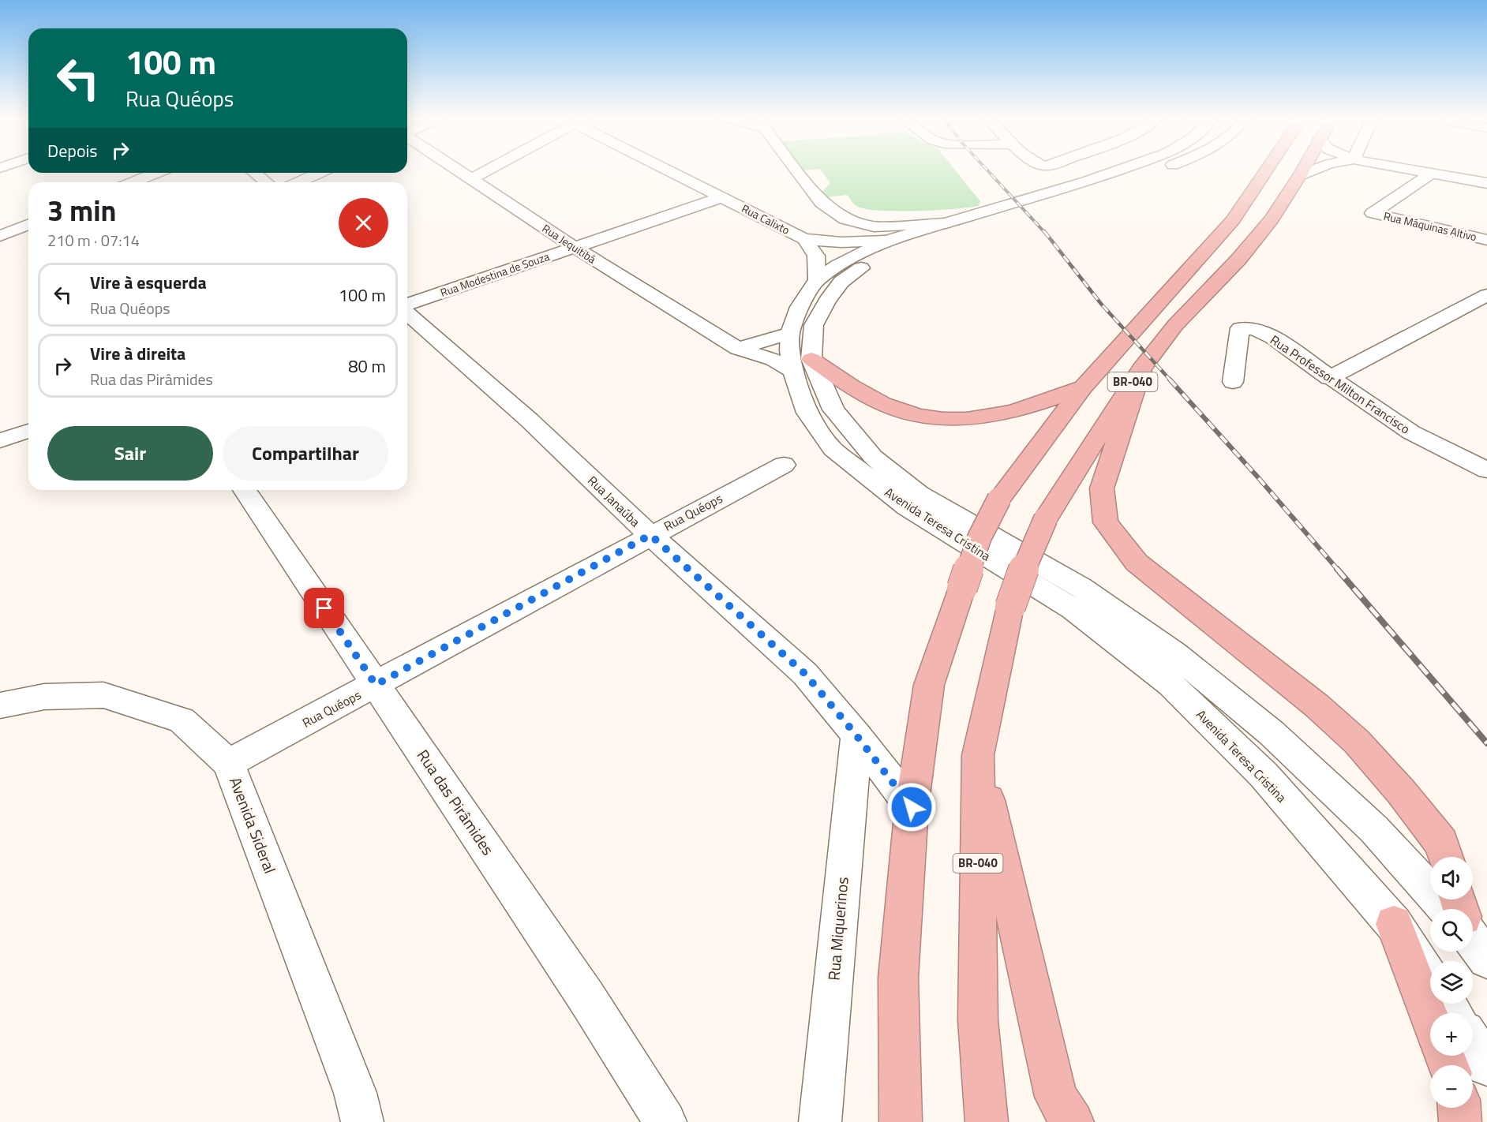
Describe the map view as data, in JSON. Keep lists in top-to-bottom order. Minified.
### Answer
{"streets":{"highway":["BR-040"],"street":["Rua Calixto","Rua Máquinas Altivo","Rua Jequitibá","Rua Modestina de Souza","Rua Professor Milton Francisco","Rua Janaúba","Rua Quéops","Avenida Teresa Cristina","Rua das Pirâmides","Avenida Sideral","Rua Miquerinos"]},"crossings":[["Rua Calixto","Rua Modestina de Souza"],["Rua Calixto","Avenida Teresa Cristina"],["Rua Jequitibá","Rua Modestina de Souza"],["Rua Jequitibá","Avenida Teresa Cristina"],["BR-040","Rua Janaúba"],["Rua Janaúba","Rua Quéops"],["Rua Janaúba","Rua Miquerinos"],["Rua Quéops","Rua das Pirâmides"],["Rua Quéops","Avenida Sideral"]],"page":{"turn":["100 m","Rua Quéops"],"then":"Depois","heading":["3 min","210 m · 07:14"],"list":[{"name":"Vire à esquerda","note":"Rua Quéops","value":"100 m"},{"name":"Vire à direita","note":"Rua das Pirâmides","value":"80 m"}],"buttons":["Sair","Compartilhar"],"map_buttons":["+","−"]}}
